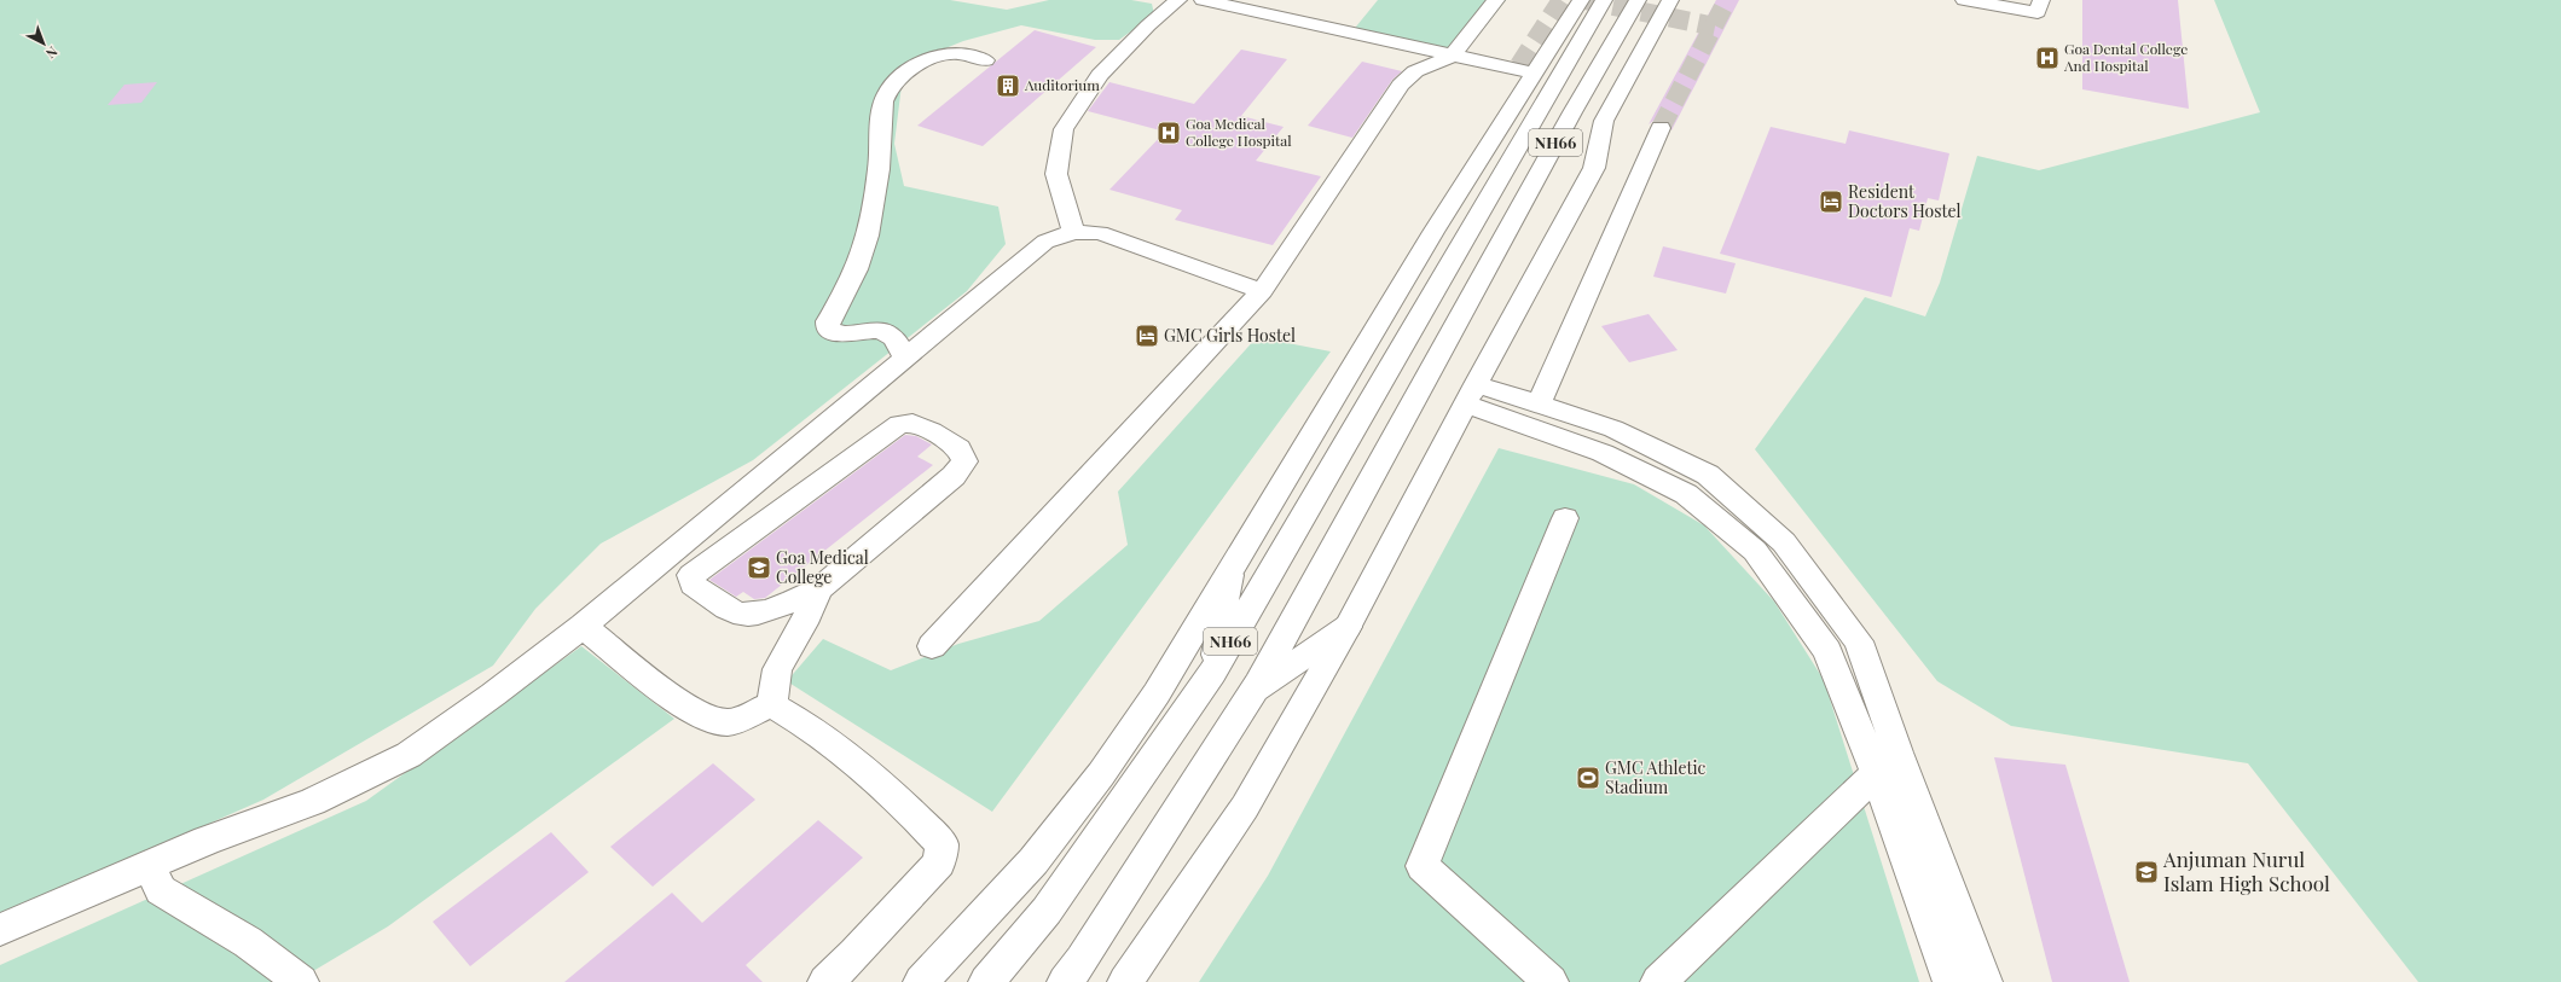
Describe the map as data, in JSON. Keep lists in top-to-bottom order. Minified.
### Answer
{"streets":{"main road":["NH66"]},"places":{"hospital":["Goa Dental College And Hospital","Goa Medical College Hospital"],"building":["Auditorium"],"hotel":["Resident Doctors Hostel","GMC Girls Hostel"],"school or university":["Goa Medical College","Anjuman Nurul Islam High School"],"sports":["GMC Athletic Stadium"]},"north":"bottom right"}
